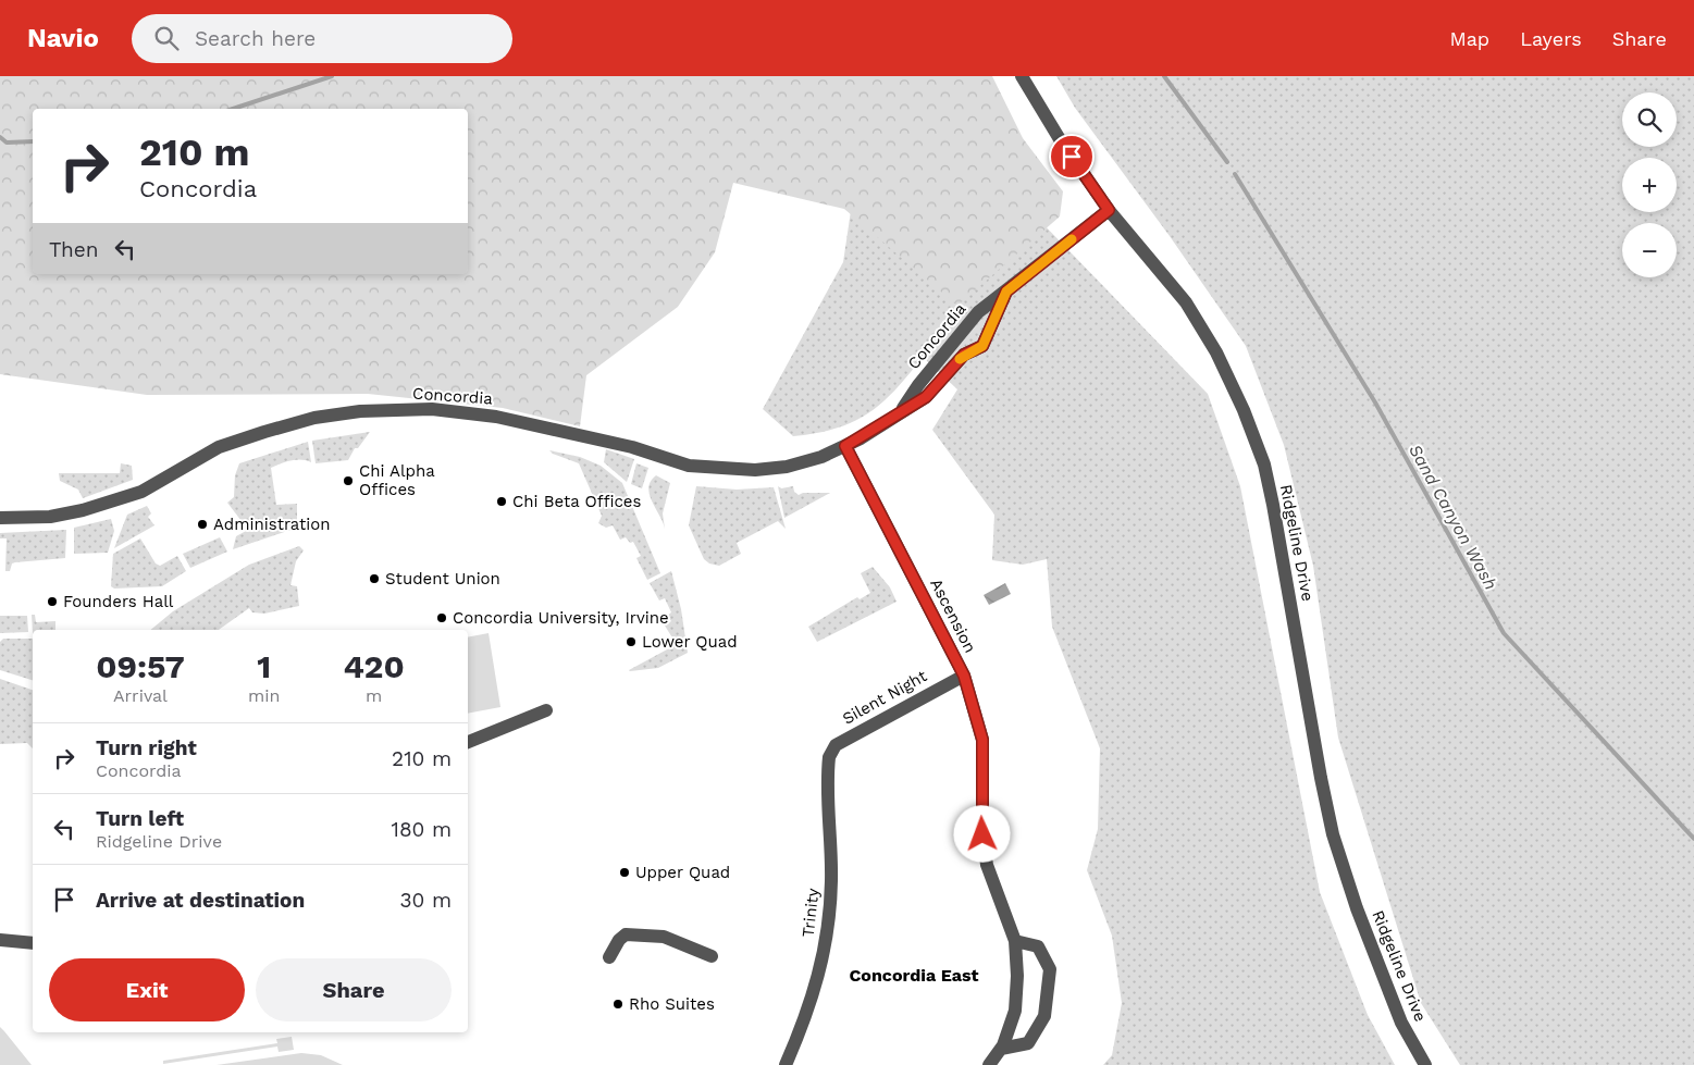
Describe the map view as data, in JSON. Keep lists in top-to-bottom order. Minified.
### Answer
{"streets":{"street":["Concordia","Ridgeline Drive","Ascension","Silent Night","Trinity"]},"crossings":[["Concordia","Ridgeline Drive"],["Concordia","Ascension"],["Ascension","Silent Night"],["Silent Night","Trinity"]],"districts":["Concordia East"],"water":["Sand Canyon Wash"],"places":["Chi Alpha Offices","Chi Beta Offices","Administration","Student Union","Founders Hall","Concordia University, Irvine","Lower Quad","Upper Quad","Rho Suites"],"page":{"header":"Navio","search":"Search here","nav":["Map","Layers","Share"],"map_buttons":["+","−"],"turn":["210 m","Concordia"],"then":"Then","eta":["09:57","Arrival","1","min","420","m"],"list":[{"name":"Turn right","note":"Concordia","value":"210 m"},{"name":"Turn left","note":"Ridgeline Drive","value":"180 m"},{"name":"Arrive at destination","value":"30 m"}],"buttons":["Exit","Share"]}}
